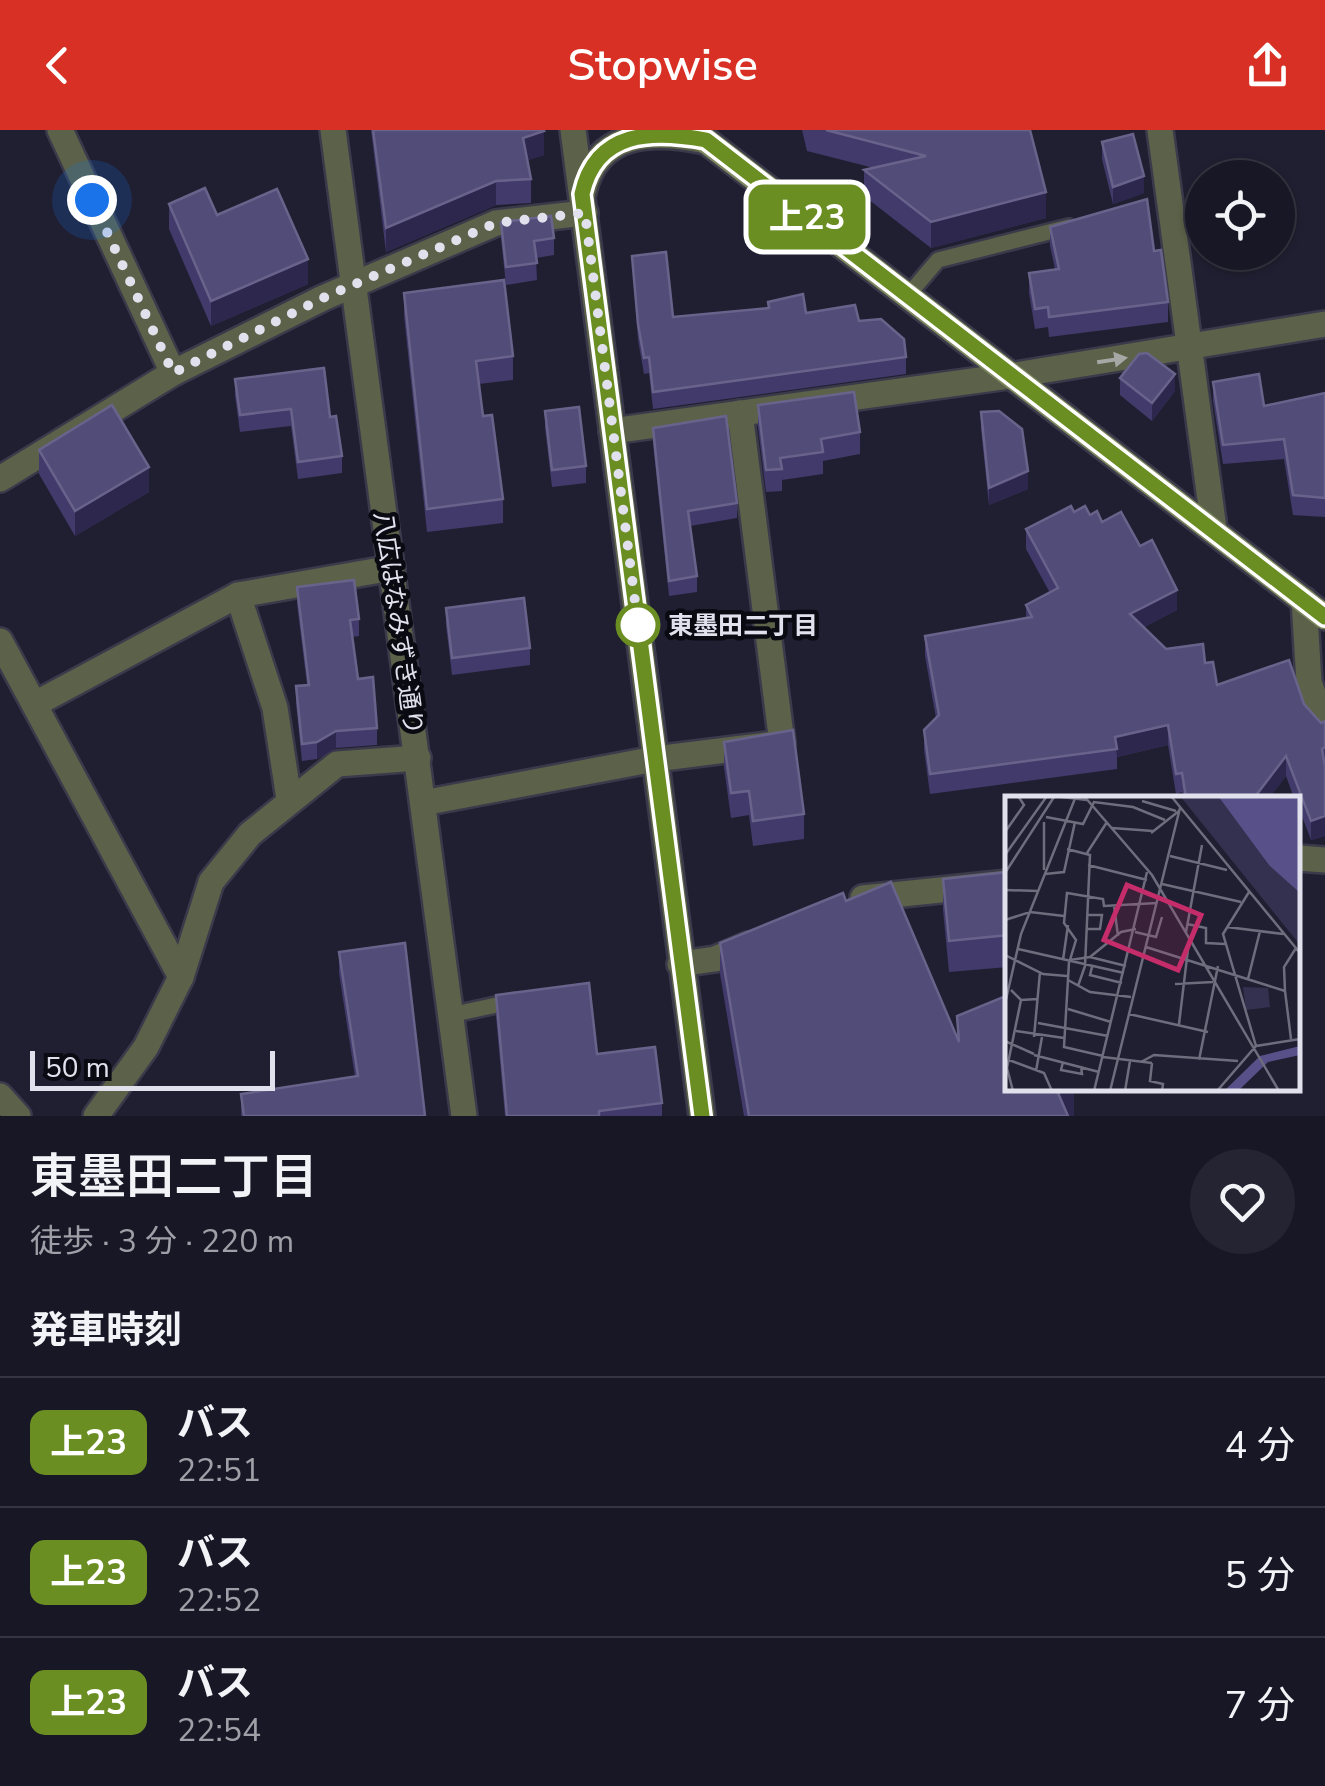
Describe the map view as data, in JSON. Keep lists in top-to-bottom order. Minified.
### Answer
{"streets":{"street":["八広はなみずき通り"]},"places":["東墨田二丁目"],"lines":["bus line 上23"],"scale_bar":"50 m","page":{"header":"Stopwise","on_map":"上23","scale":"50 m","heading":[["東墨田二丁目","徒歩 · 3 分 · 220 m"],"発車時刻"],"list":[{"mark":"上23","name":"バス","note":"22:51","value":"4 分"},{"mark":"上23","name":"バス","note":"22:52","value":"5 分"},{"mark":"上23","name":"バス","note":"22:54","value":"7 分"}]}}
